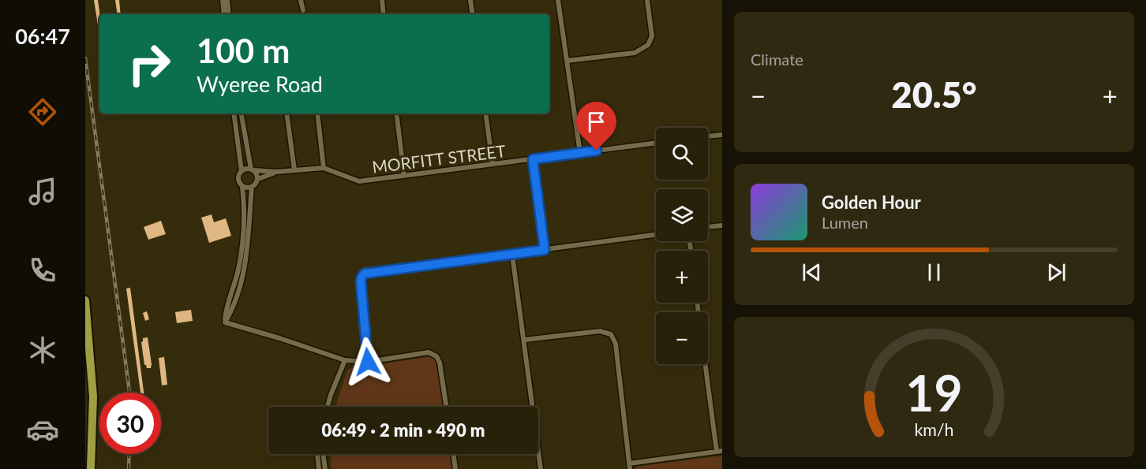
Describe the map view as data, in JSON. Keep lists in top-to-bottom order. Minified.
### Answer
{"streets":{"street":["MORFITT STREET"]},"page":{"tabs":"06:47","tile":"Climate","turn":["100 m","Wyeree Road"],"heat":["−","20.5°","+"],"map_buttons":["+","−"],"song":["Golden Hour","Lumen"],"limit":"30","trip":"06:49 · 2 min · 490 m","gauge":["19","km/h"]}}
